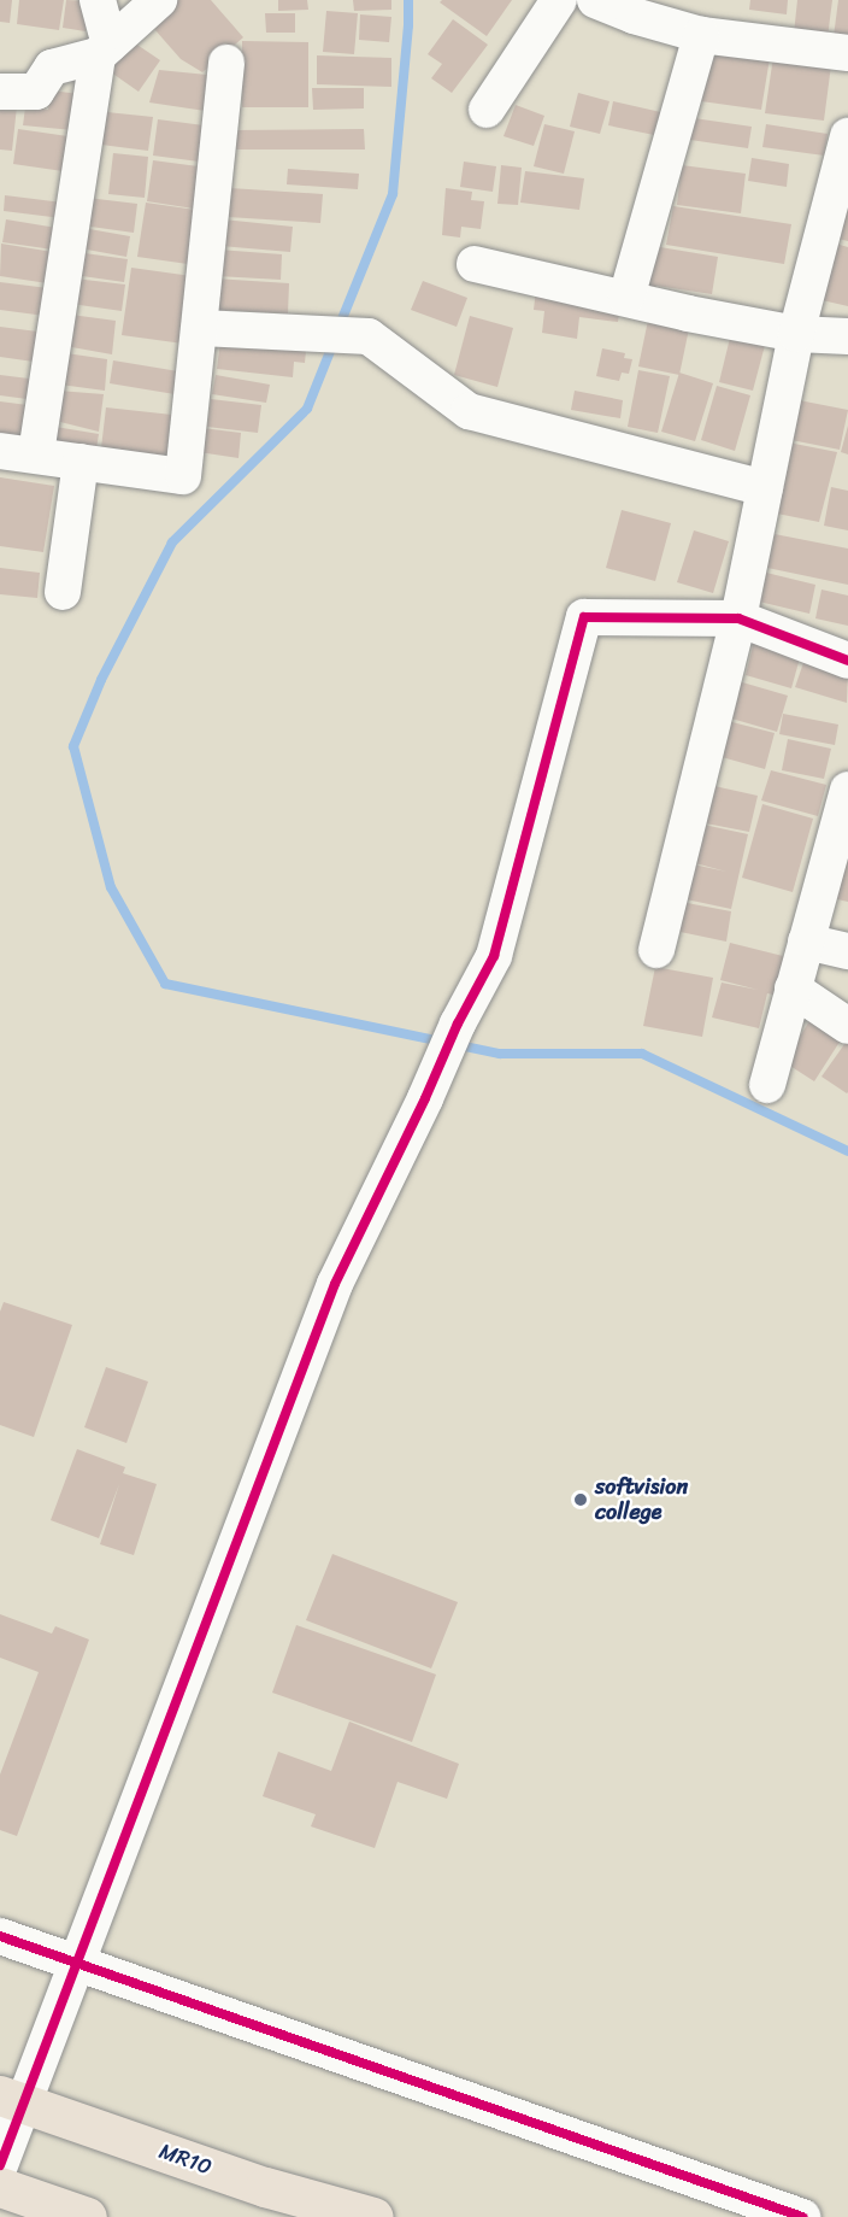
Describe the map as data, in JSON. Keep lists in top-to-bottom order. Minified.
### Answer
{"streets":{"main road":["MR10"]},"places":["softvision college"]}
